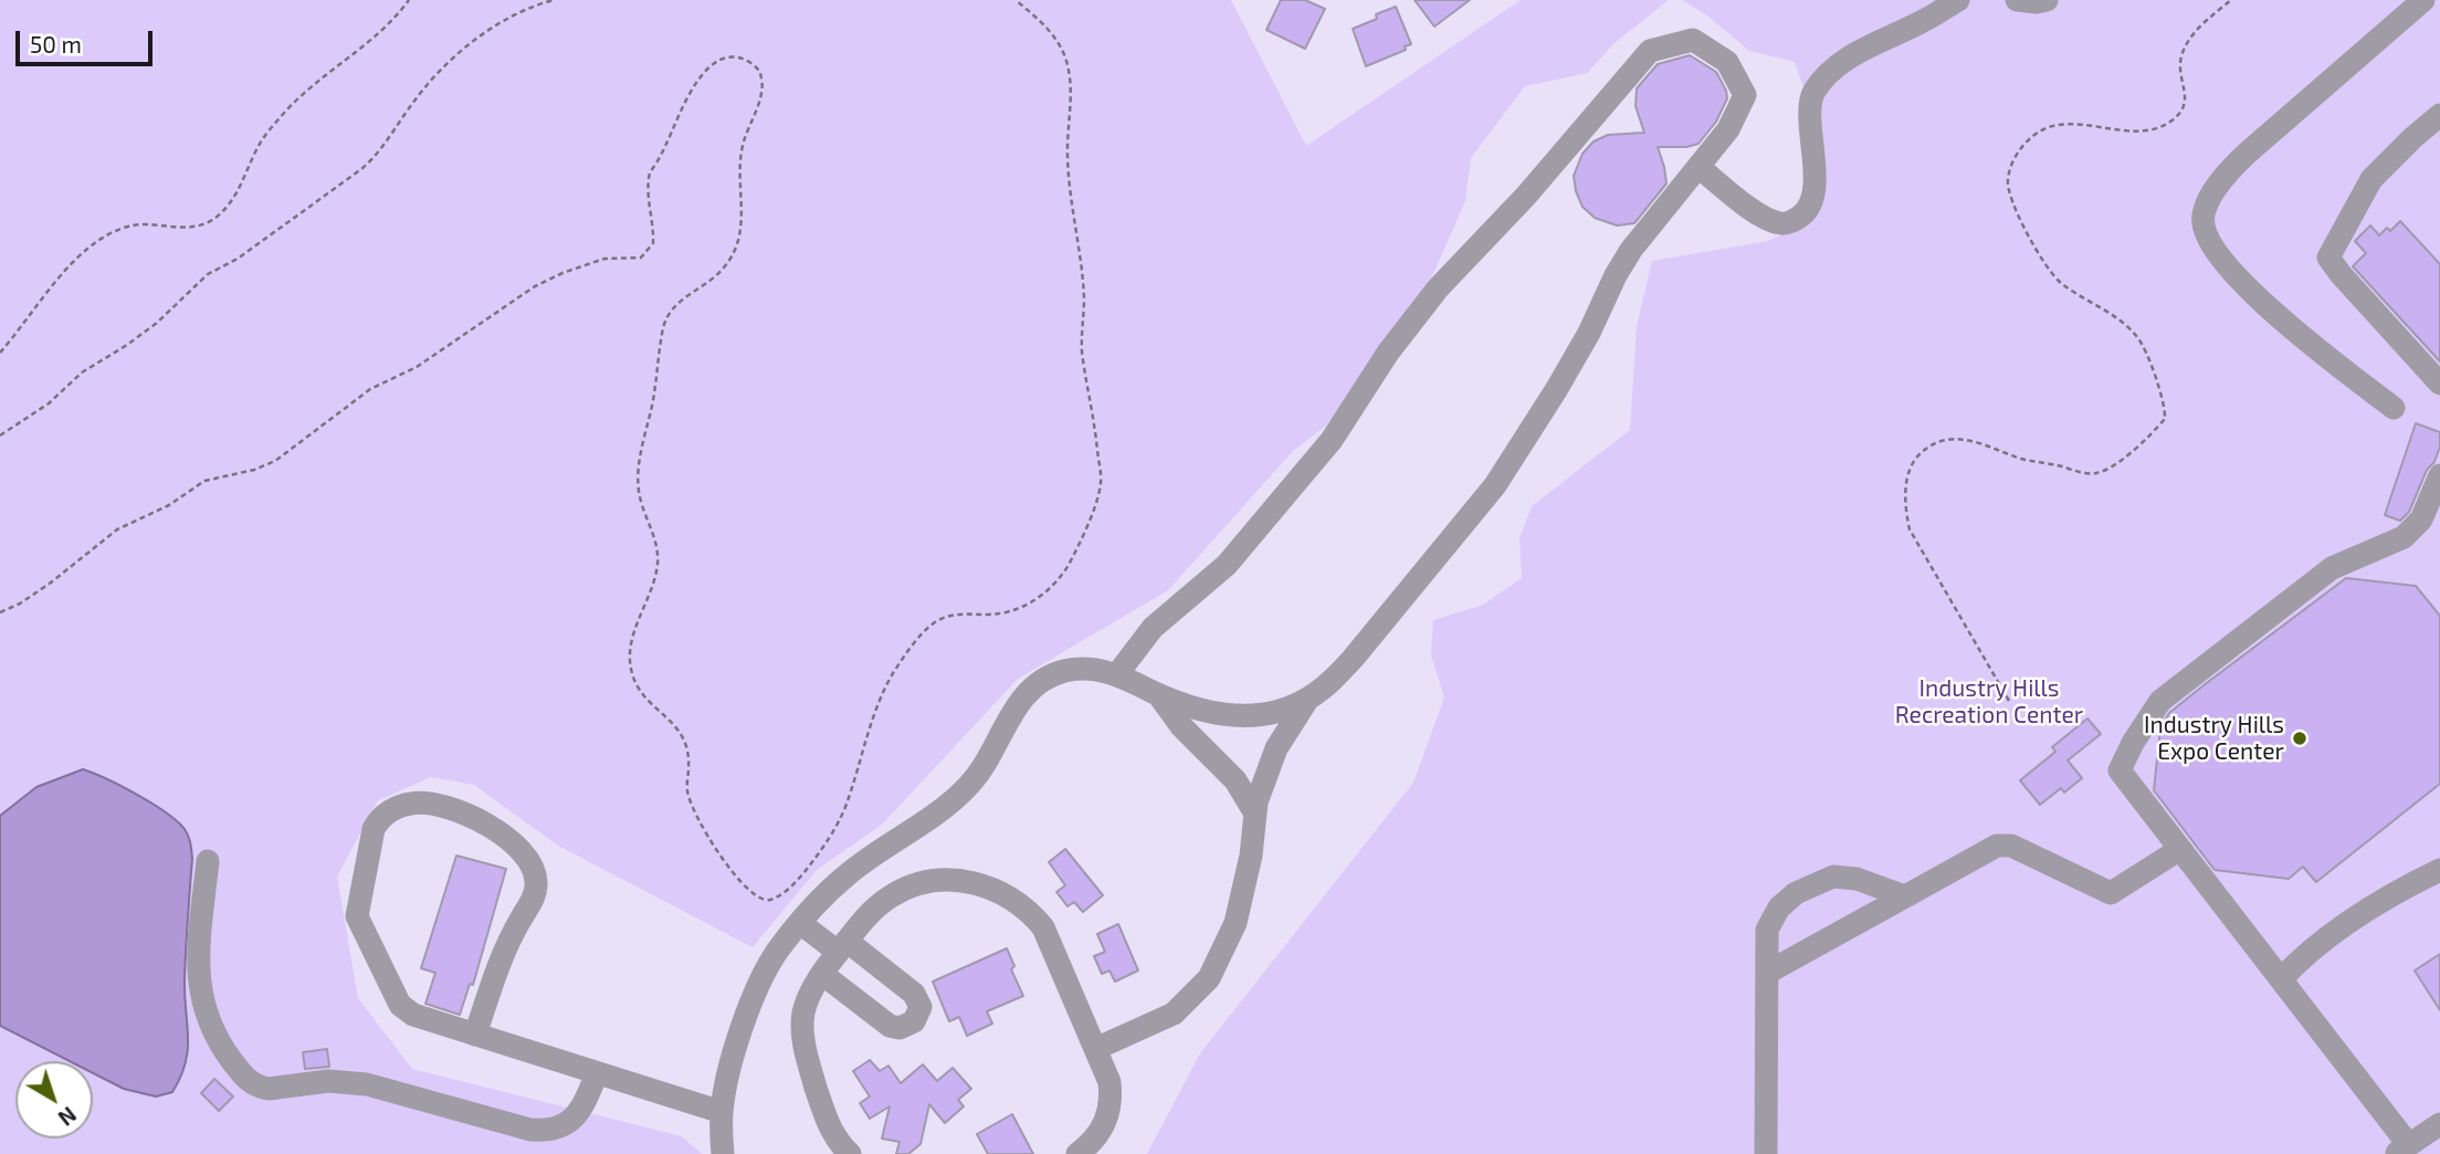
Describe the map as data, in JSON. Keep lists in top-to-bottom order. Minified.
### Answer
{"parks":["Industry Hills Recreation Center"],"places":["Industry Hills Expo Center"],"scale_bar":"50 m","north":"bottom right"}
